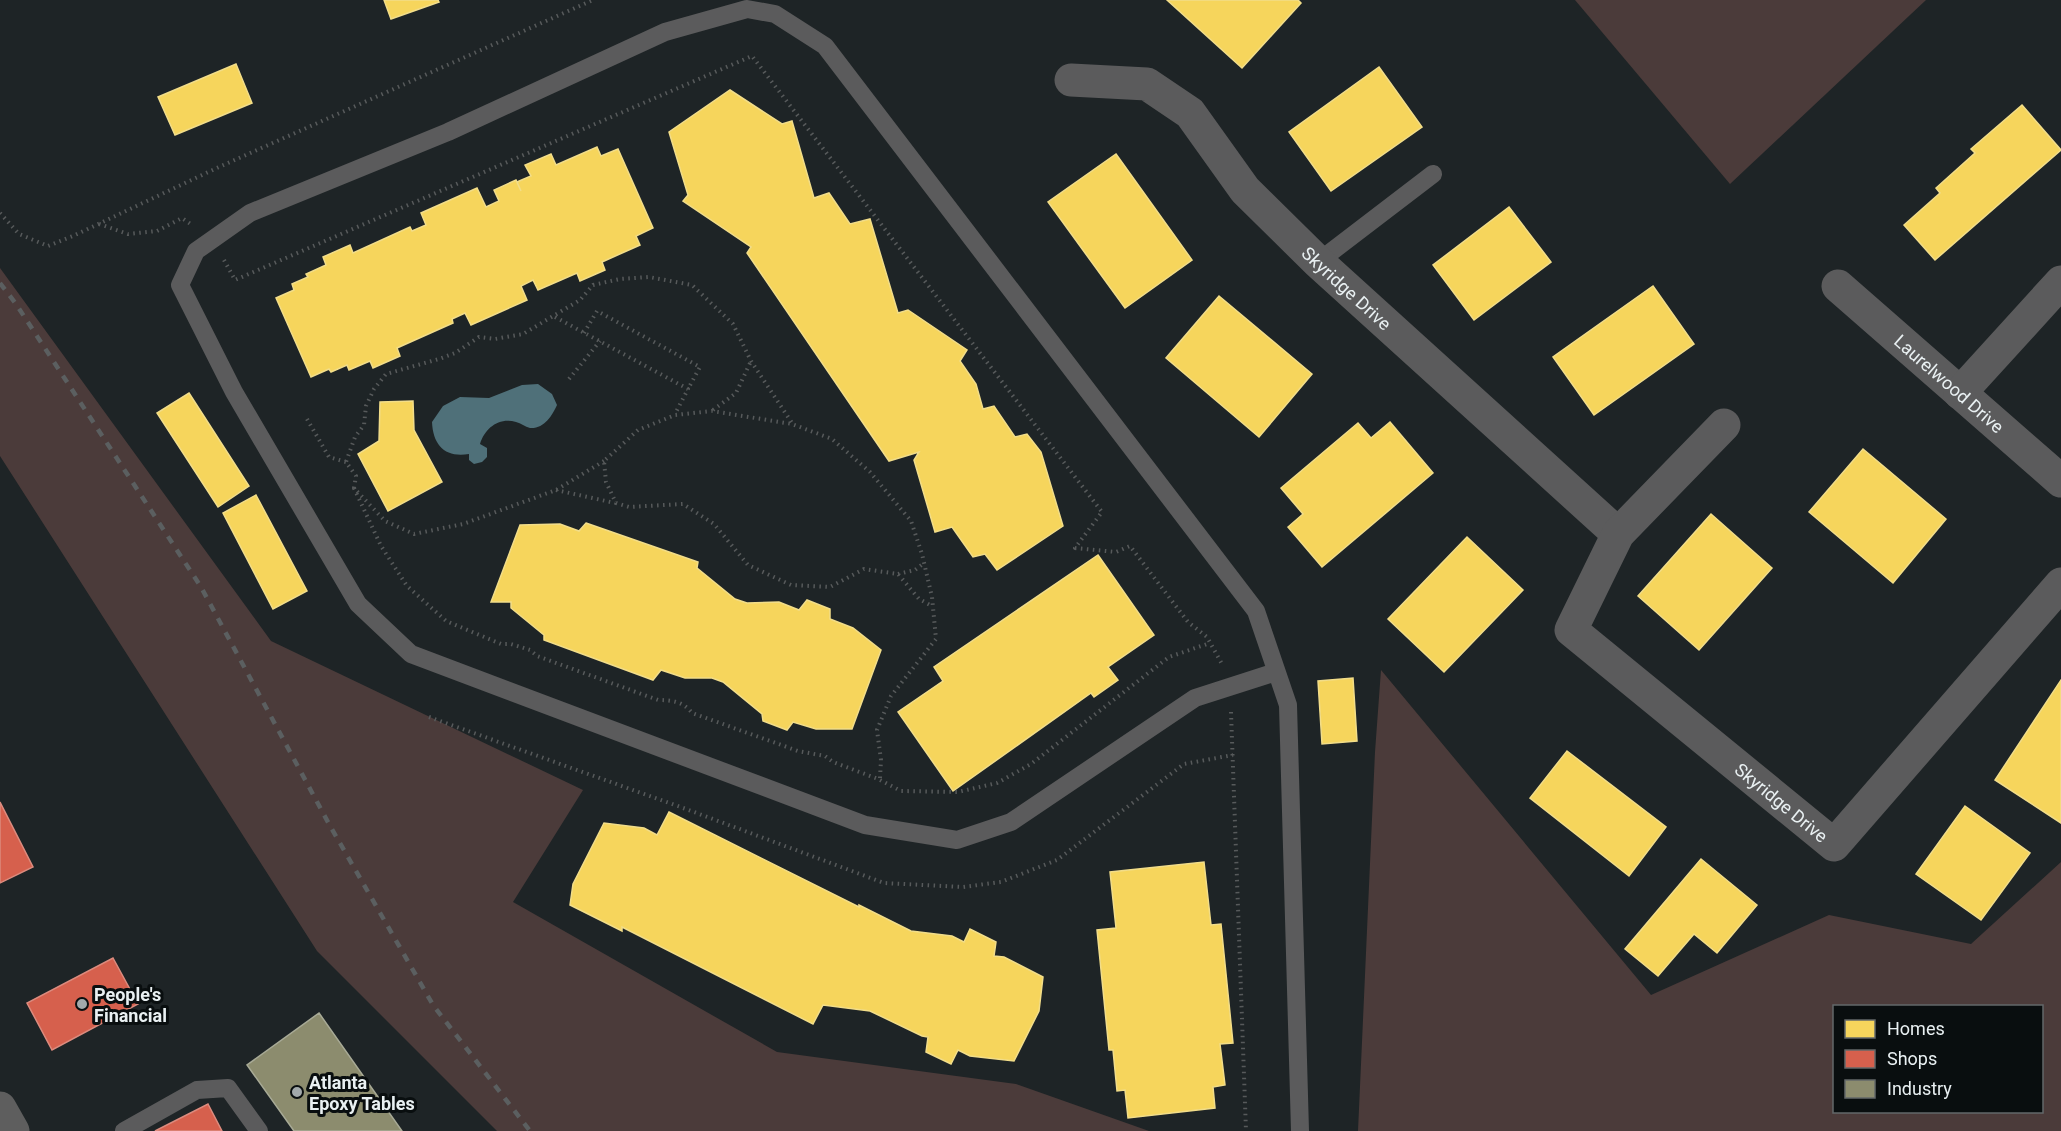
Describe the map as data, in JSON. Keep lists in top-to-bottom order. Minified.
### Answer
{"streets":{"street":["Skyridge Drive","Laurelwood Drive"]},"places":["People's Financial","Atlanta Epoxy Tables"],"legend":["Homes","Shops","Industry"]}
